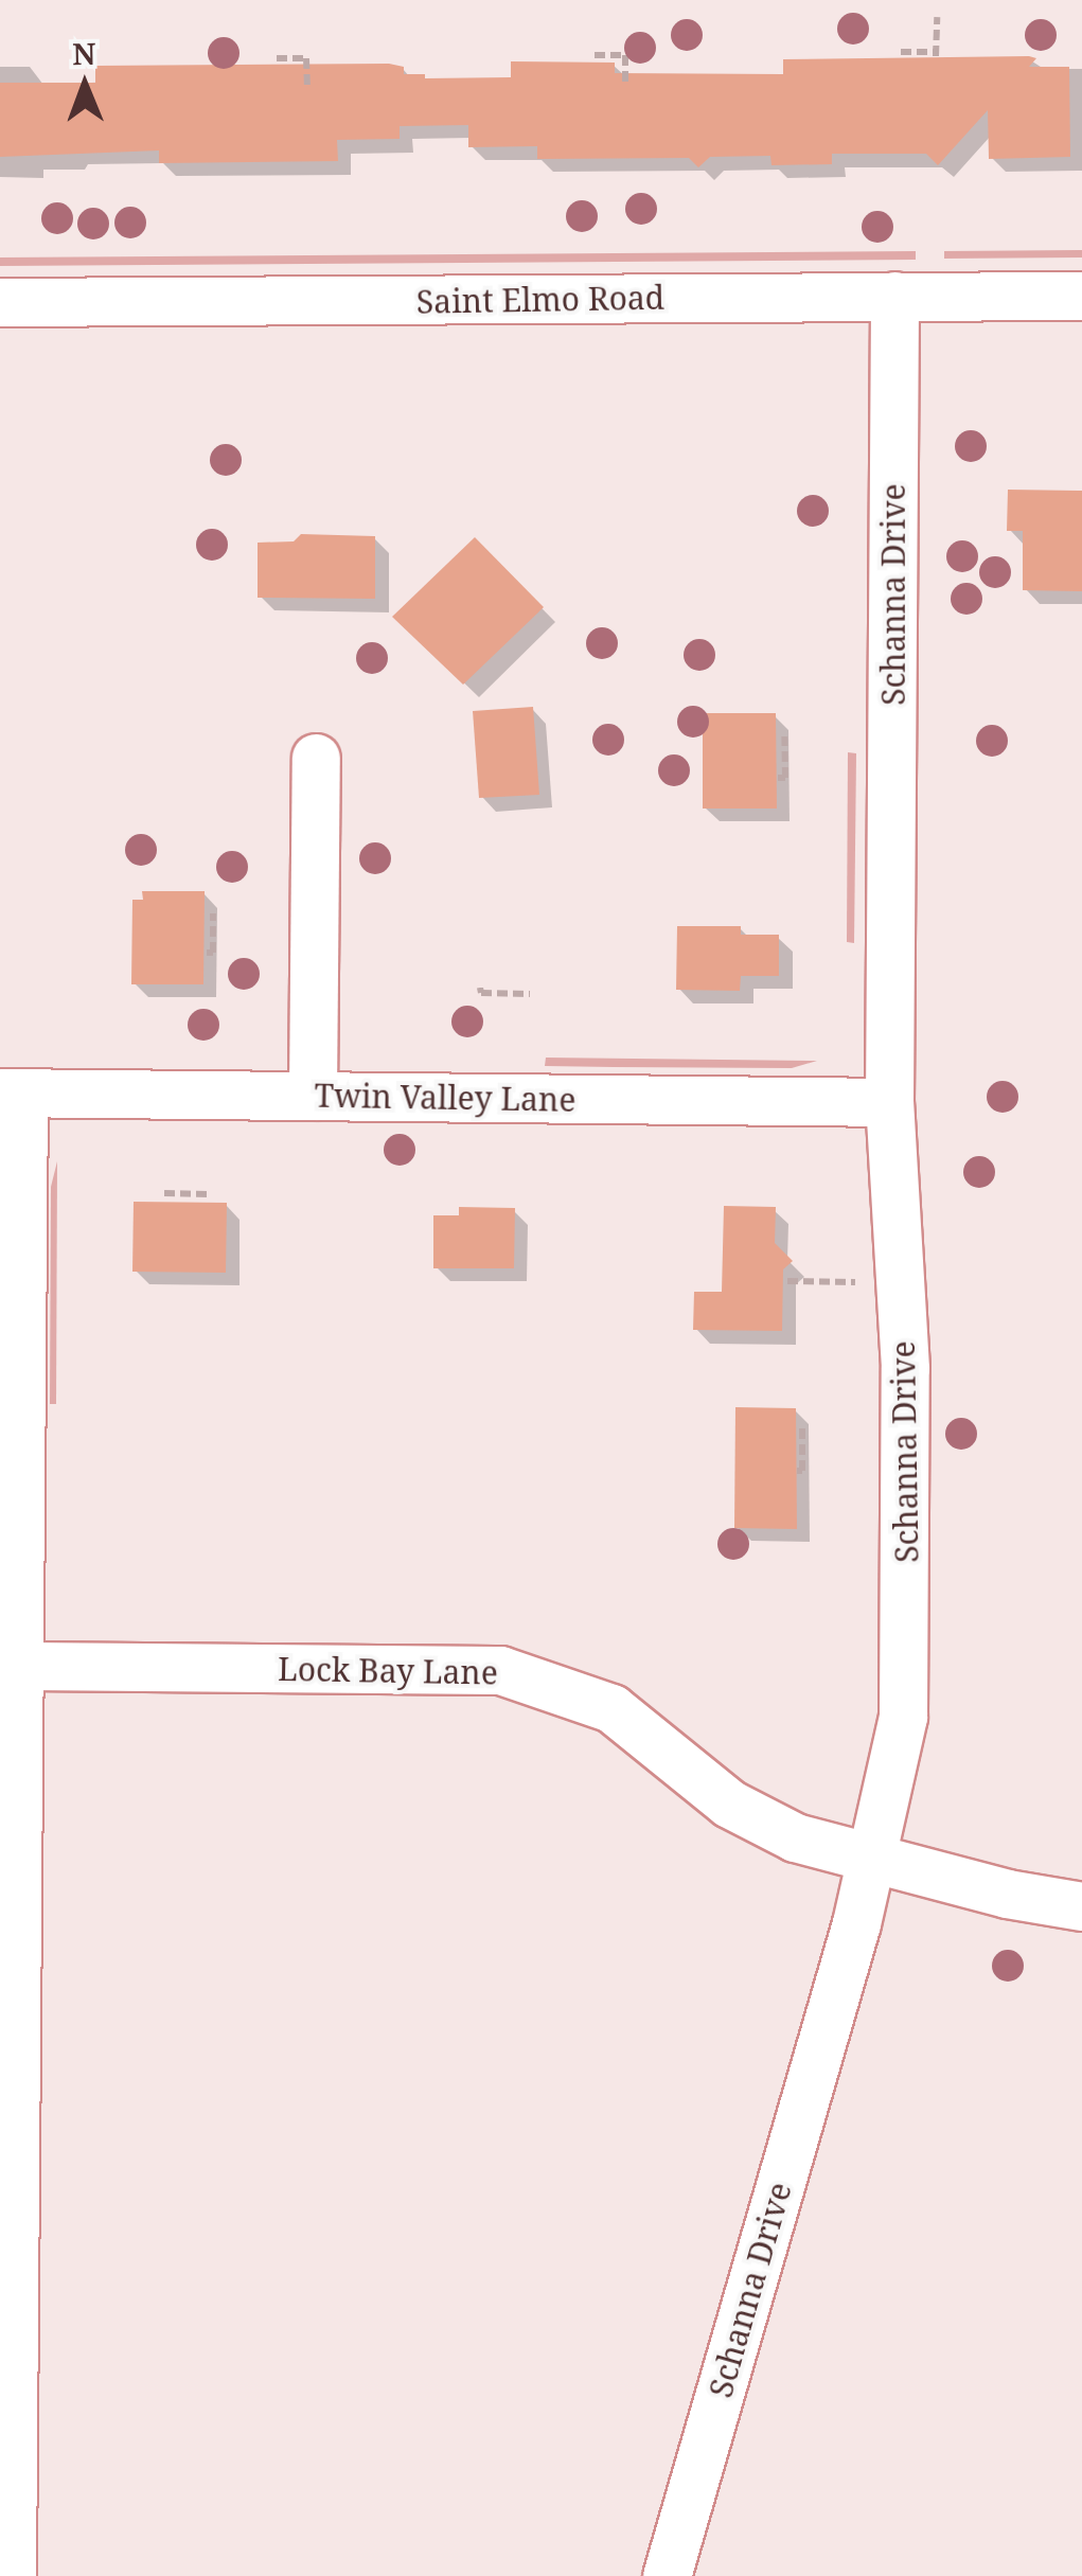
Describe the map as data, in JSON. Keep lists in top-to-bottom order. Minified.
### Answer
{"streets":{"street":["Saint Elmo Road","Schanna Drive","Twin Valley Lane","Lock Bay Lane"]},"crossings":[["Saint Elmo Road","Schanna Drive"],["Schanna Drive","Twin Valley Lane"],["Schanna Drive","Lock Bay Lane"]],"north":"top"}
